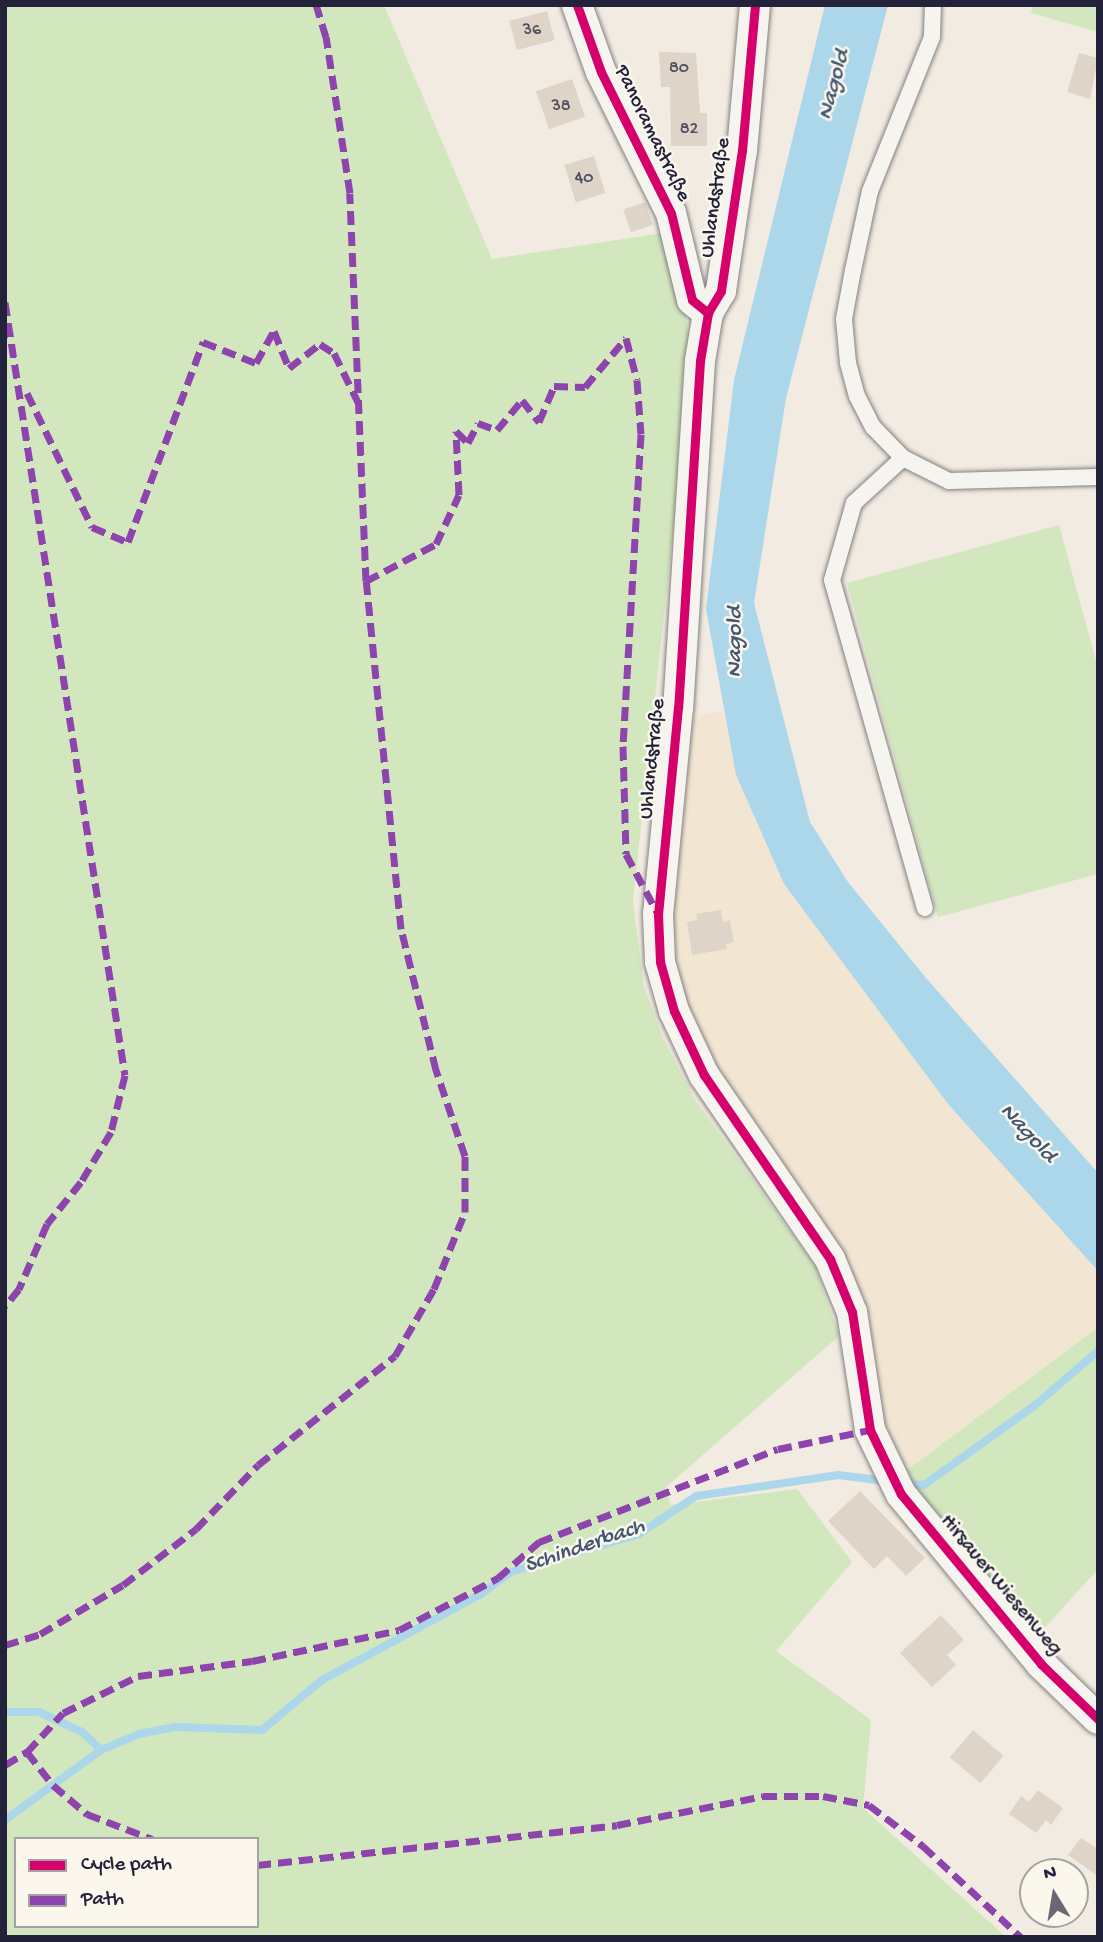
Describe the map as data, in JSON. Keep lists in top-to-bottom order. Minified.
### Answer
{"streets":{"street":["Panoramastraße","Uhlandstraße","Hirsauer Wiesenweg"]},"crossings":[["Panoramastraße","Uhlandstraße"],["Uhlandstraße","Hirsauer Wiesenweg"]],"water":["Nagold","Schinderbach"],"house_numbers":["36","80","38","82","40"],"legend":["Cycle path","Path"],"north":"top"}
